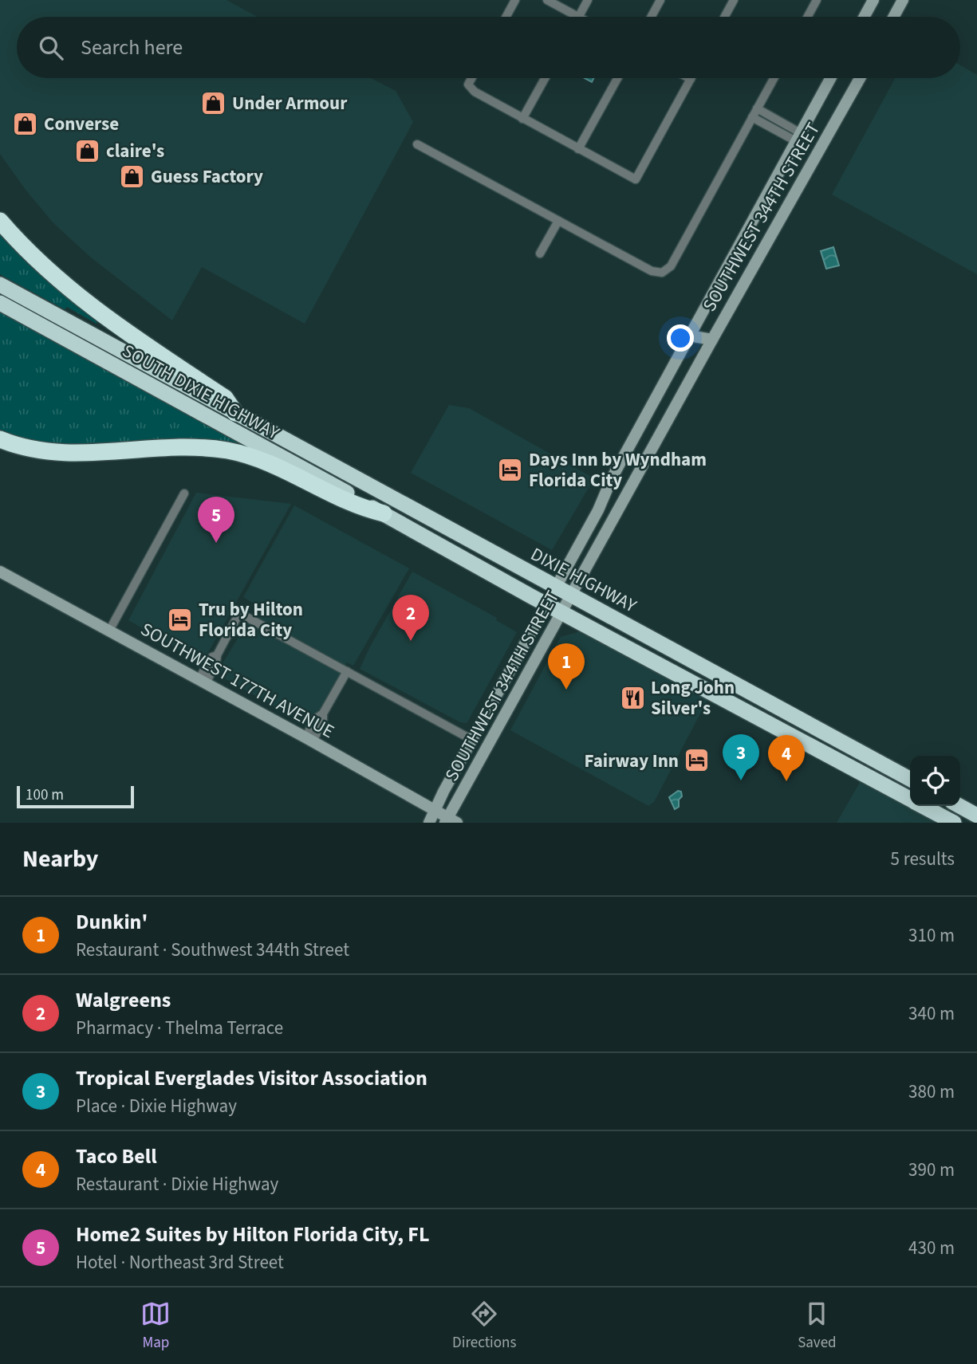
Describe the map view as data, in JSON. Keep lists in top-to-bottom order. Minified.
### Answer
{"streets":{"highway":["SOUTH DIXIE HIGHWAY","DIXIE HIGHWAY"],"main road":["SOUTHWEST 344TH STREET","SOUTHWEST 177TH AVENUE"]},"crossings":[["SOUTHWEST 344TH STREET","DIXIE HIGHWAY"],["SOUTHWEST 344TH STREET","SOUTHWEST 177TH AVENUE"],["SOUTH DIXIE HIGHWAY","DIXIE HIGHWAY"]],"places":{"shop":["Under Armour","Converse","claire's","Guess Factory"],"hotel":["Days Inn by Wyndham Florida City","Tru by Hilton Florida City","Fairway Inn"],"restaurant":["Long John Silver's"]},"scale_bar":"100 m","page":{"search":"Search here","pins":["5","2","1","3","4"],"scale":"100 m","heading":["Nearby","5 results"],"list":[{"mark":"1","name":"Dunkin'","note":"Restaurant · Southwest 344th Street","value":"310 m"},{"mark":"2","name":"Walgreens","note":"Pharmacy · Thelma Terrace","value":"340 m"},{"mark":"3","name":"Tropical Everglades Visitor Association","note":"Place · Dixie Highway","value":"380 m"},{"mark":"4","name":"Taco Bell","note":"Restaurant · Dixie Highway","value":"390 m"},{"mark":"5","name":"Home2 Suites by Hilton Florida City, FL","note":"Hotel · Northeast 3rd Street","value":"430 m"}],"nav":["Map","Directions","Saved"]}}
